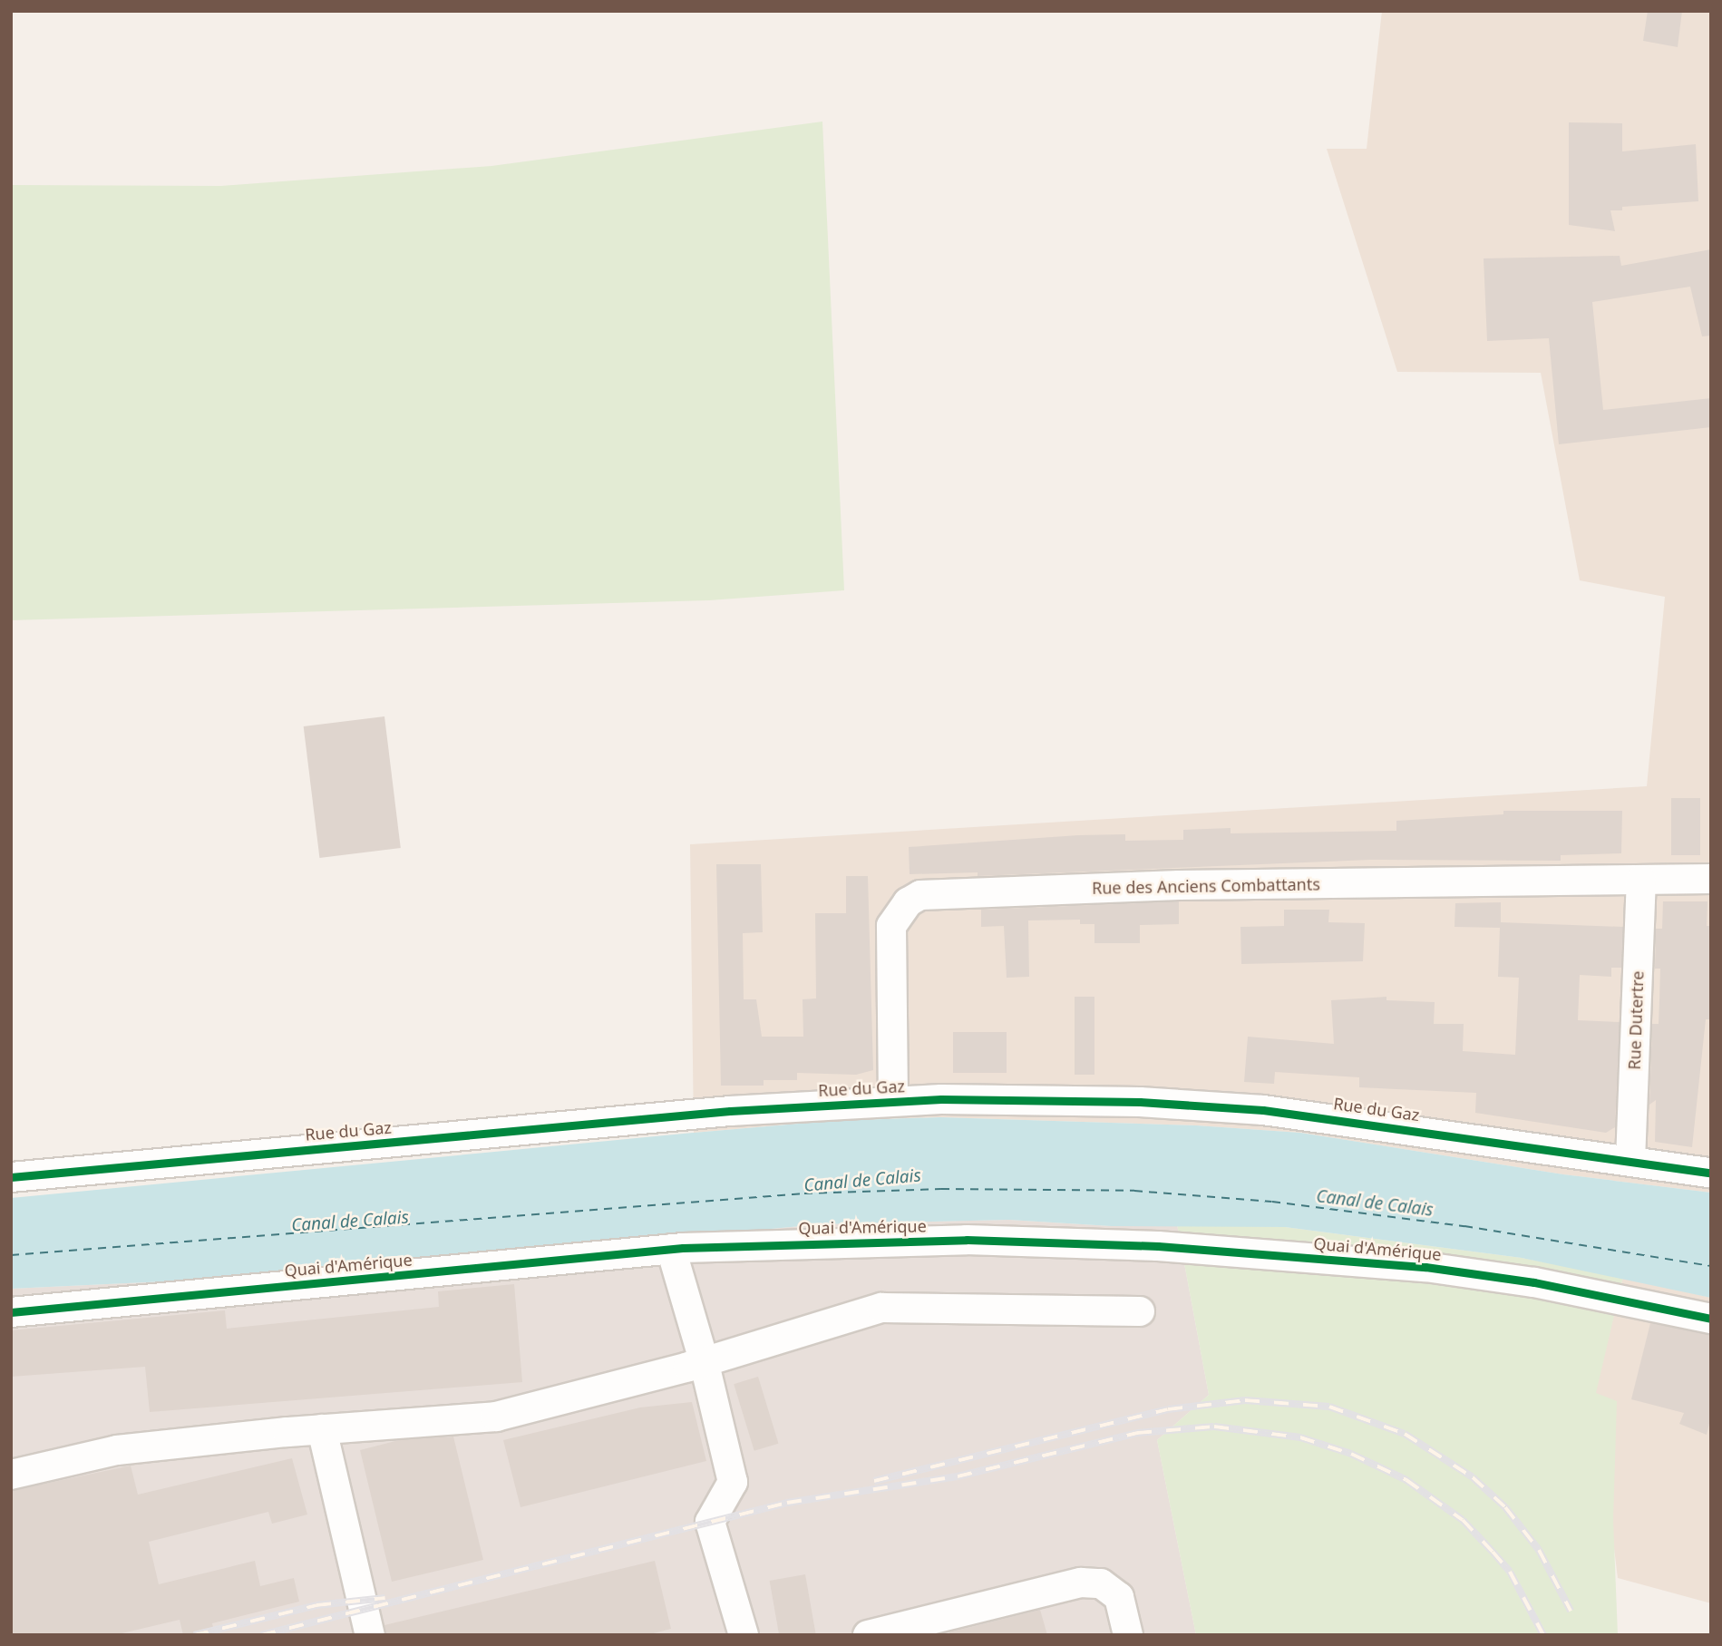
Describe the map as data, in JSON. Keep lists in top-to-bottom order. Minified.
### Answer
{"streets":{"street":["Rue des Anciens Combattants","Rue Dutertre","Rue du Gaz","Quai d'Amérique"]},"crossings":[["Rue des Anciens Combattants","Rue Dutertre"],["Rue des Anciens Combattants","Rue du Gaz"],["Rue Dutertre","Rue du Gaz"]],"water":["Canal de Calais"]}
